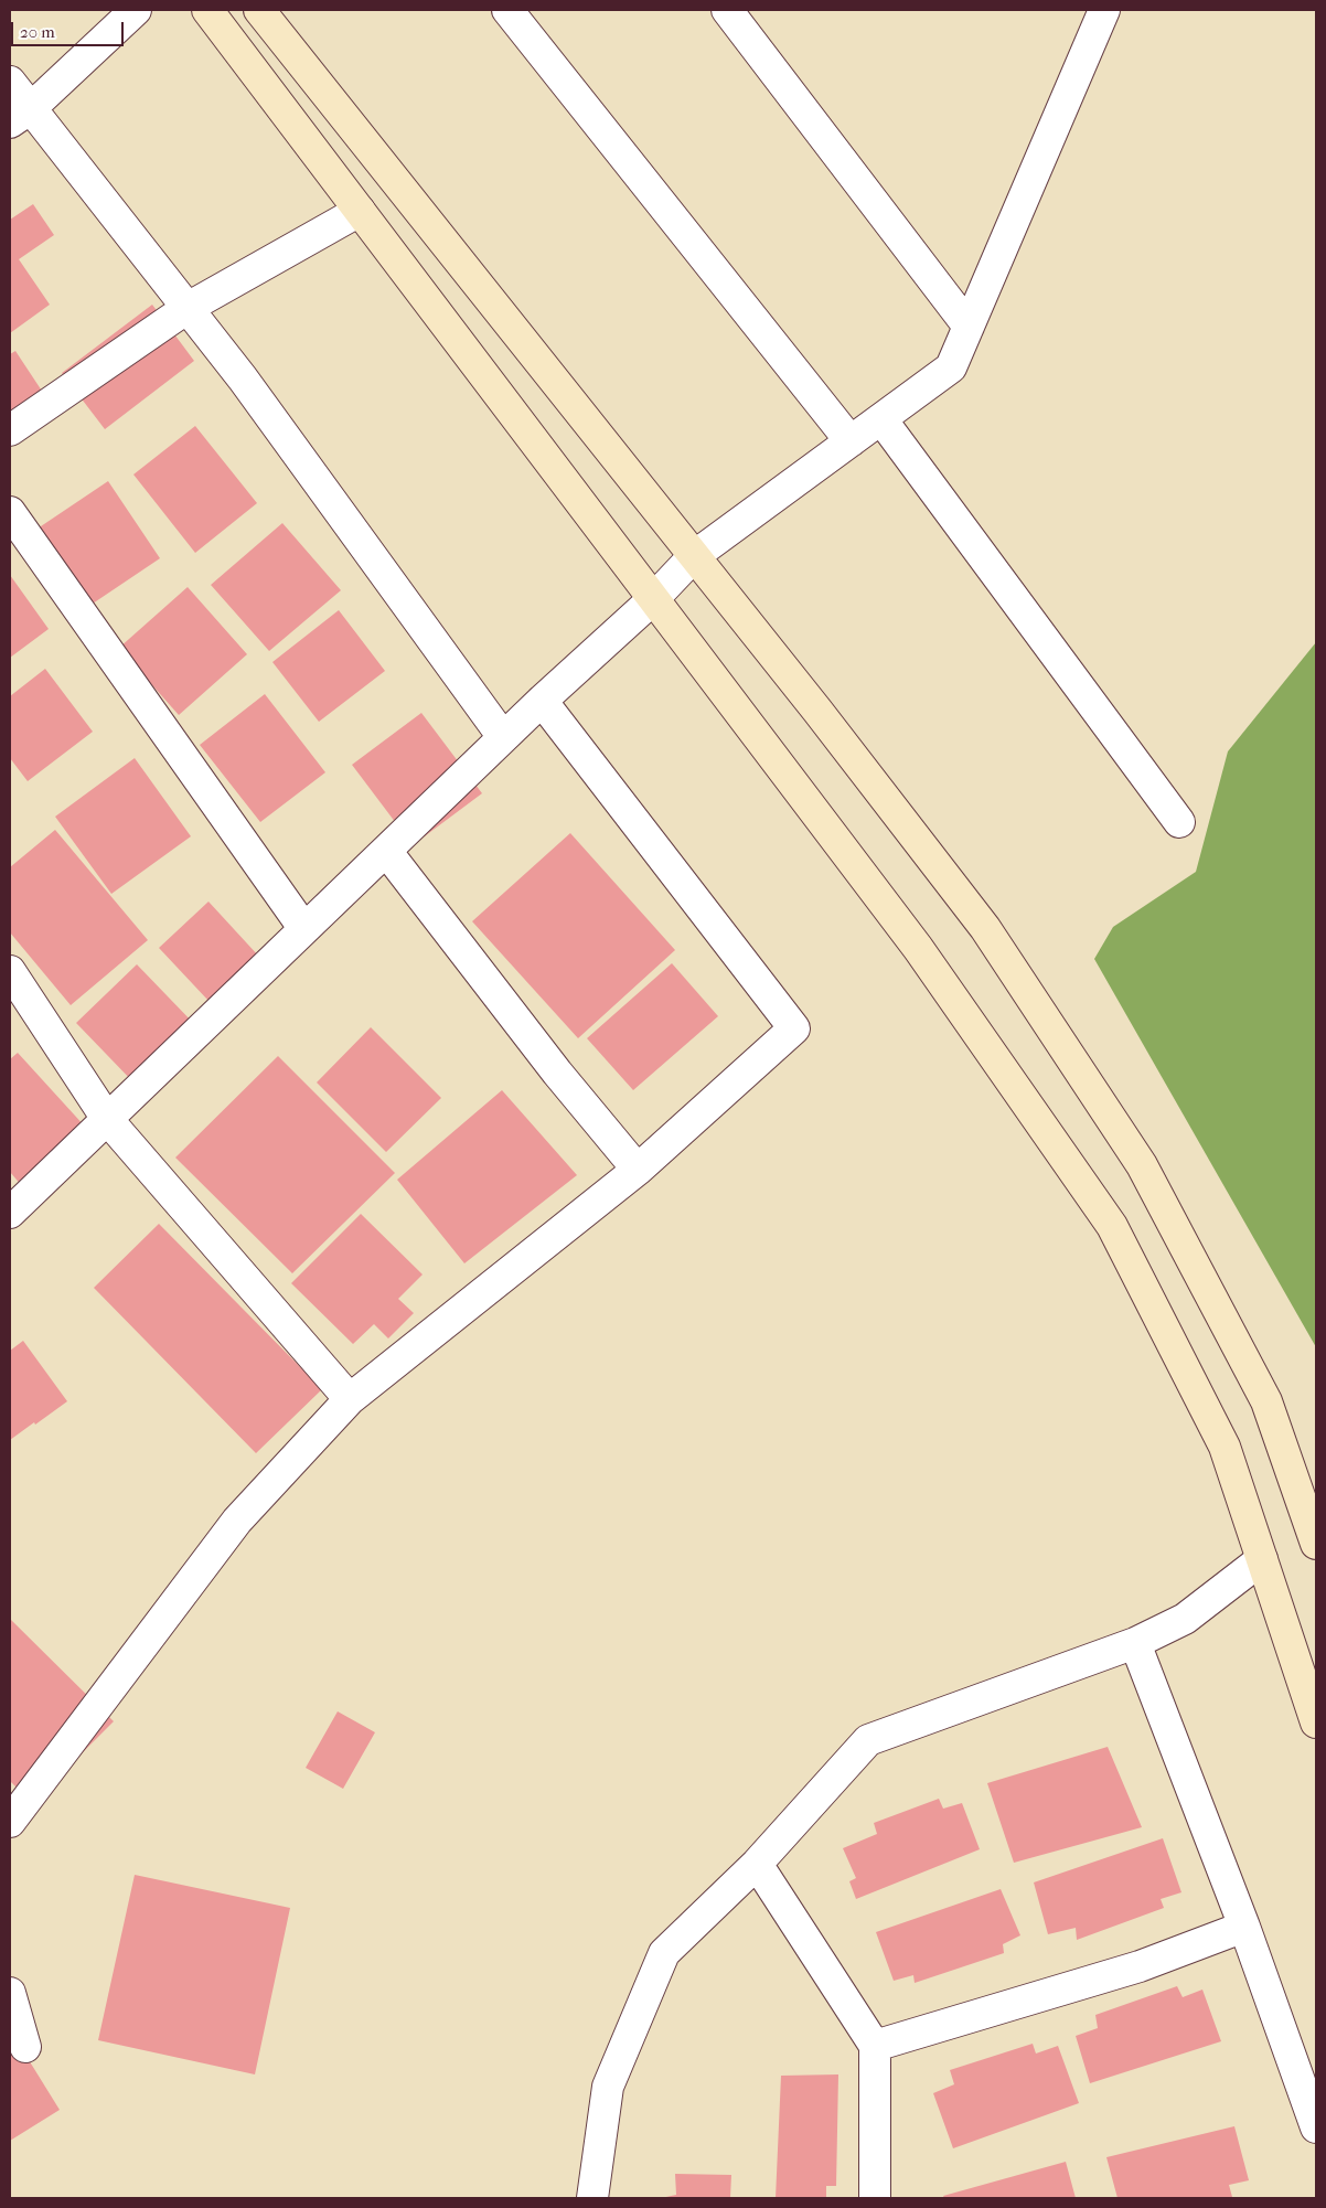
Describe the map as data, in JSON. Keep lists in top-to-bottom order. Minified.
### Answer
{"scale_bar":"20 m"}
